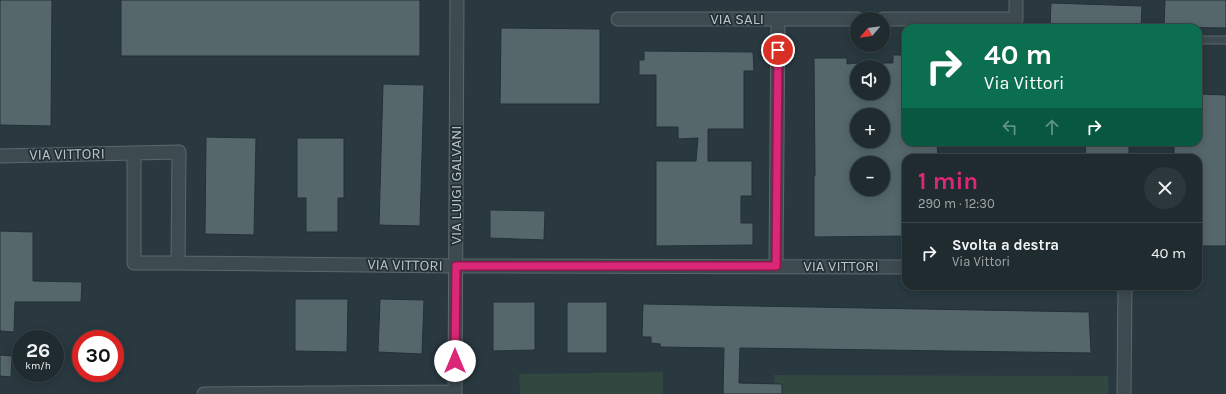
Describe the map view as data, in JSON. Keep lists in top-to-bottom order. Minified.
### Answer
{"streets":{"street":["VIA SALI","VIA VITTORI","VIA LUIGI GALVANI"]},"crossings":[["VIA VITTORI","VIA LUIGI GALVANI"]],"north":"bottom left","page":{"map_buttons":["+","−"],"turn":["40 m","Via Vittori"],"heading":["1 min","290 m · 12:30"],"list":[{"name":"Svolta a destra","note":"Via Vittori","value":"40 m"}],"speed":"26 km/h","limit":"30"}}
